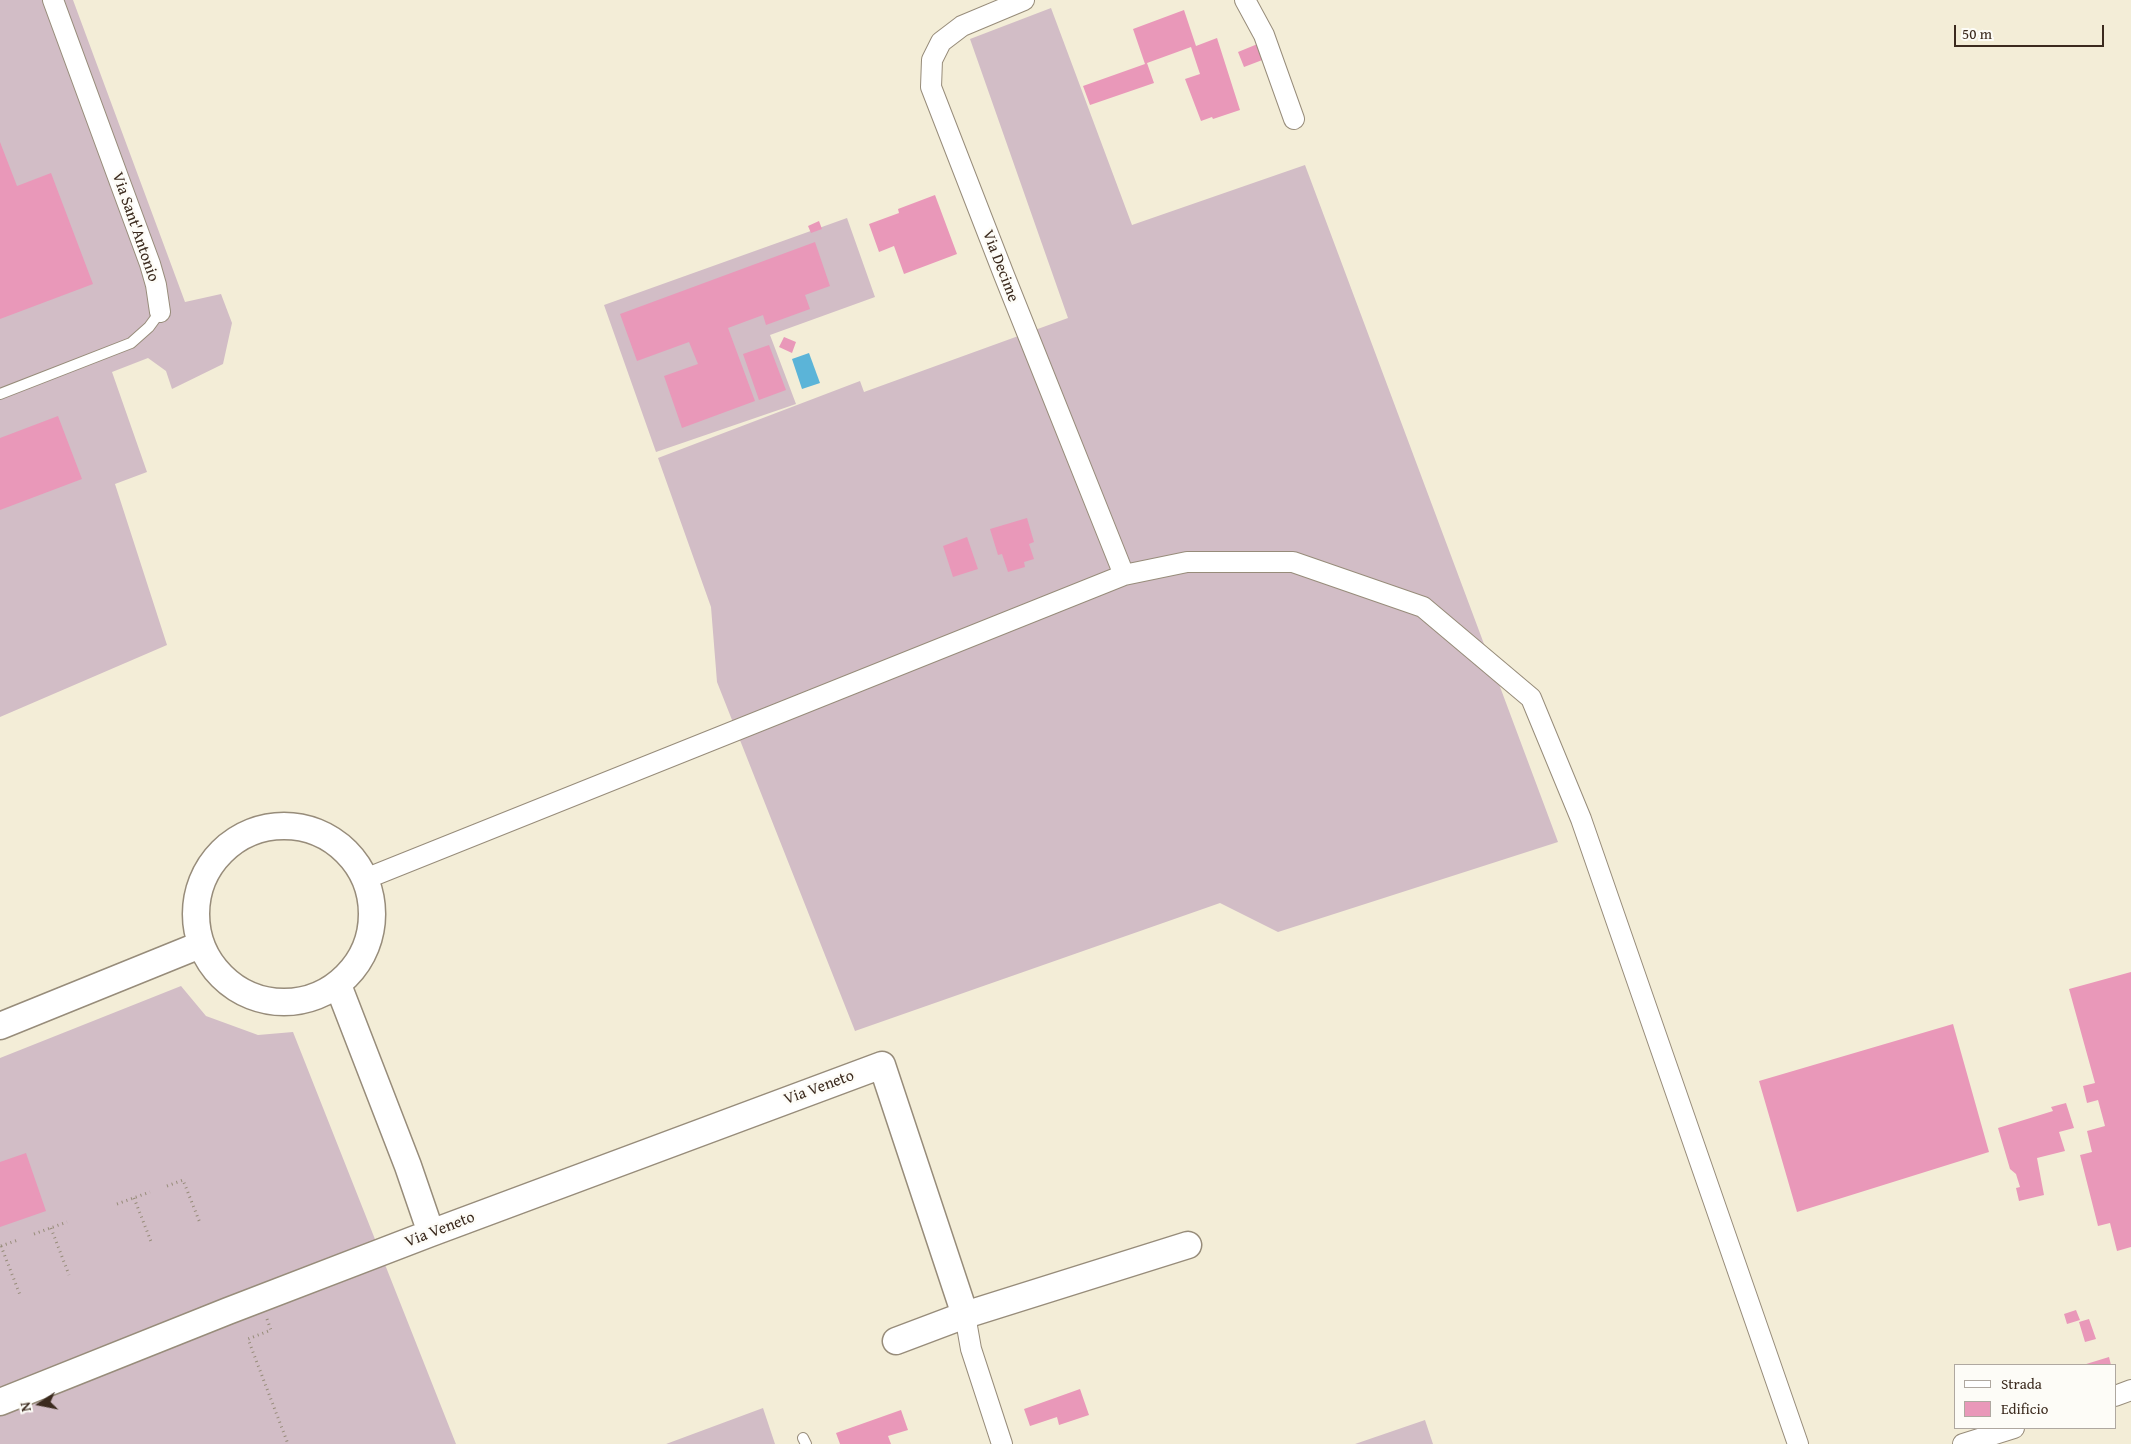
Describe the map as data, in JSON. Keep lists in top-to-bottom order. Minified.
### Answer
{"streets":{"street":["Via Sant'Antonio","Via Decime","Via Veneto"]},"legend":["Strada","Edificio"],"scale_bar":"50 m","north":"left"}
